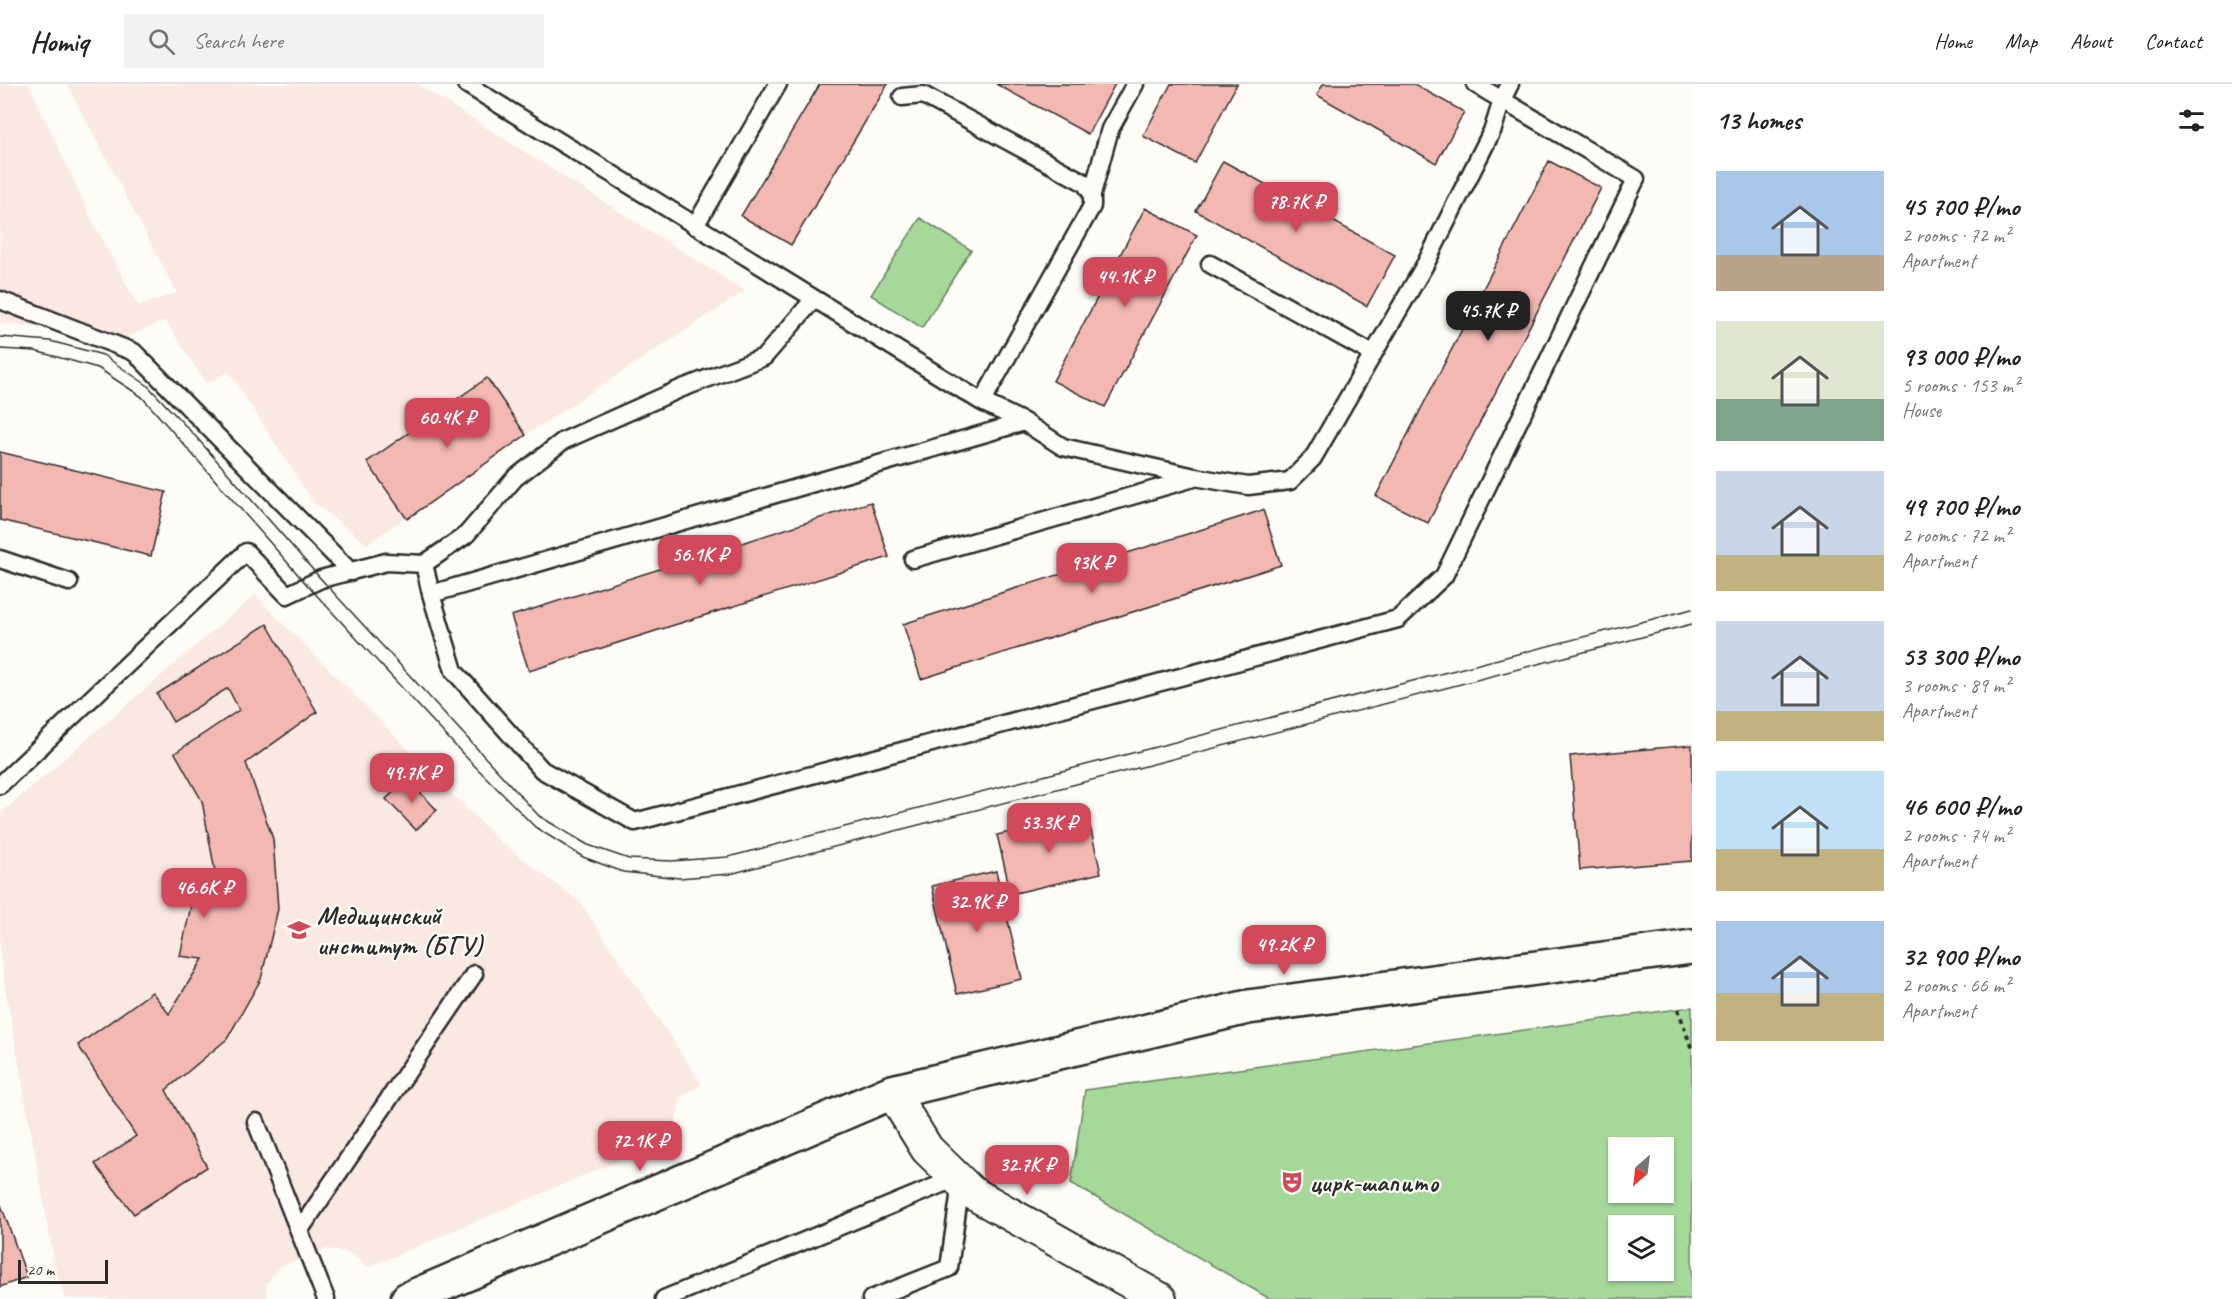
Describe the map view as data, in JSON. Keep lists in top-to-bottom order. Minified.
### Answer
{"places":{"school or university":["Медицинский институт (БГУ)"],"theatre":["цирк-шапито"]},"scale_bar":"20 m","north":"bottom left","page":{"header":"Homiq","search":"Search here","nav":["Home","Map","About","Contact"],"heading":"13 homes","list":[{"name":"45 700 ₽/mo","note":"2 rooms · 72 m² · Apartment"},{"name":"93 000 ₽/mo","note":"5 rooms · 153 m² · House"},{"name":"49 700 ₽/mo","note":"2 rooms · 72 m² · Apartment"},{"name":"53 300 ₽/mo","note":"3 rooms · 89 m² · Apartment"},{"name":"46 600 ₽/mo","note":"2 rooms · 74 m² · Apartment"},{"name":"32 900 ₽/mo","note":"2 rooms · 66 m² · Apartment"}],"price":["78.7K ₽","44.1K ₽","45.7K ₽","60.4K ₽","56.1K ₽","93K ₽","49.7K ₽","53.3K ₽","46.6K ₽","32.9K ₽","49.2K ₽","72.1K ₽","32.7K ₽"],"scale":"20 m"}}
